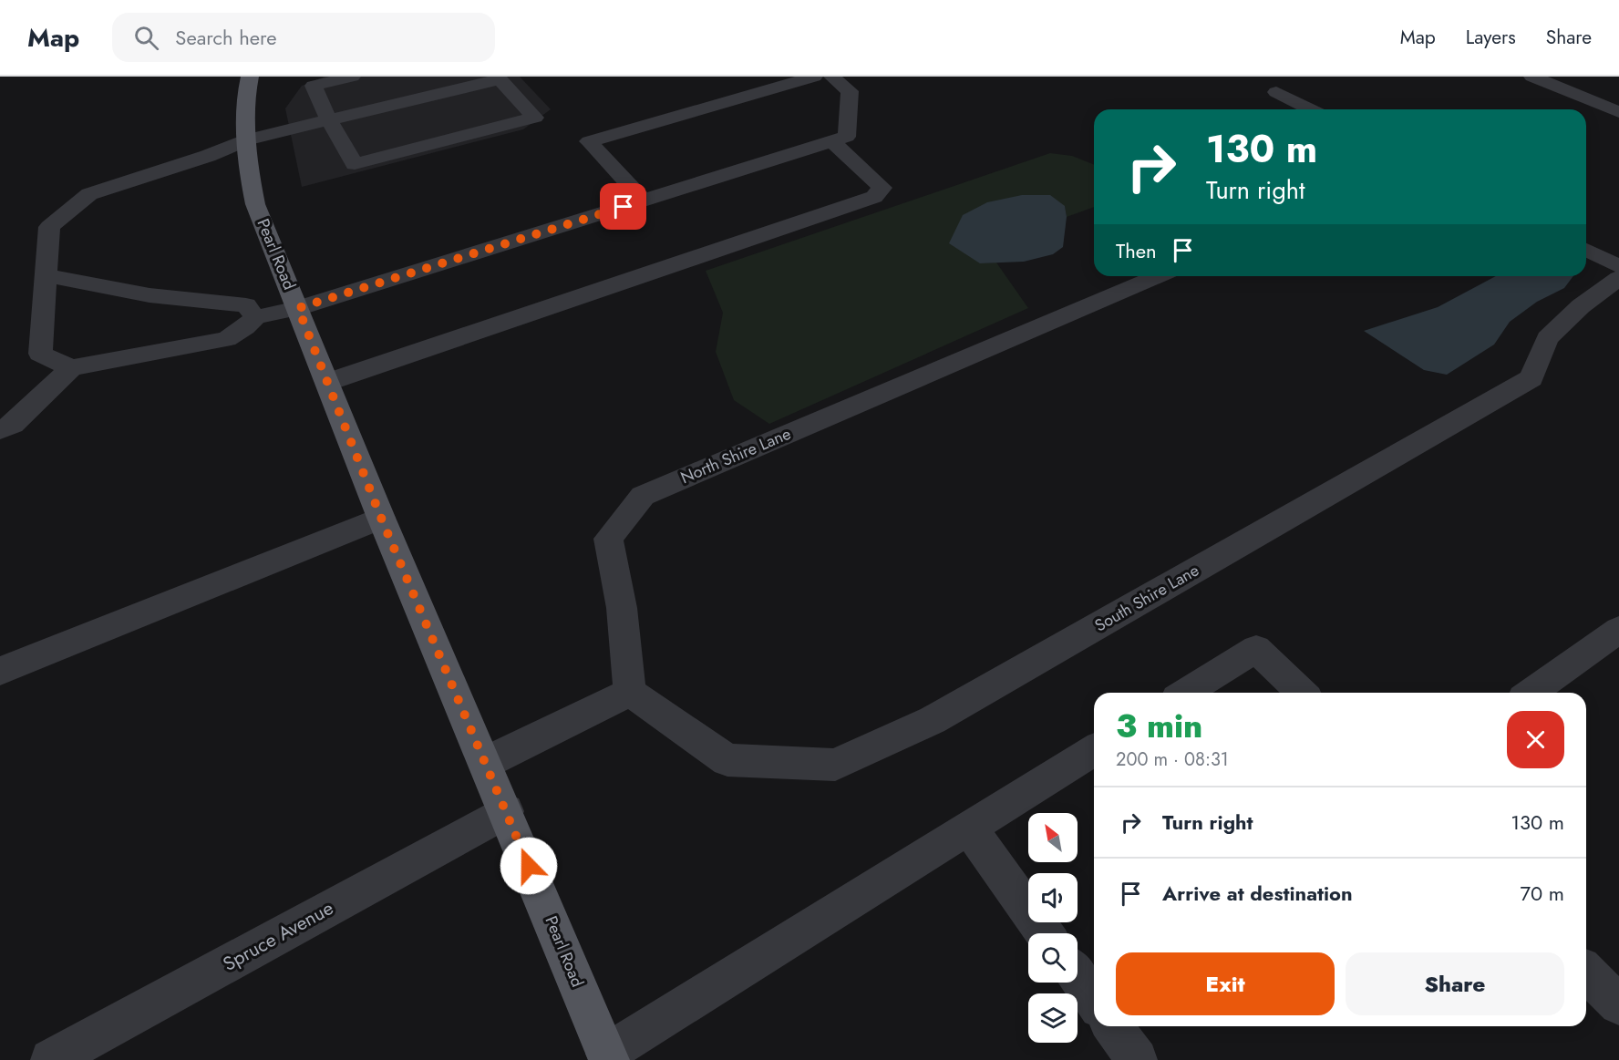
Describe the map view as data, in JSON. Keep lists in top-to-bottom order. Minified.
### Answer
{"streets":{"main road":["Pearl Road"],"street":["North Shire Lane","South Shire Lane","Spruce Avenue"]},"crossings":[["Pearl Road","Spruce Avenue"],["North Shire Lane","South Shire Lane"]],"north":"top left","page":{"header":"Map","search":"Search here","nav":["Map","Layers","Share"],"turn":["130 m","Turn right"],"then":"Then","heading":["3 min","200 m · 08:31"],"list":[{"name":"Turn right","value":"130 m"},{"name":"Arrive at destination","value":"70 m"}],"buttons":["Exit","Share"]}}
